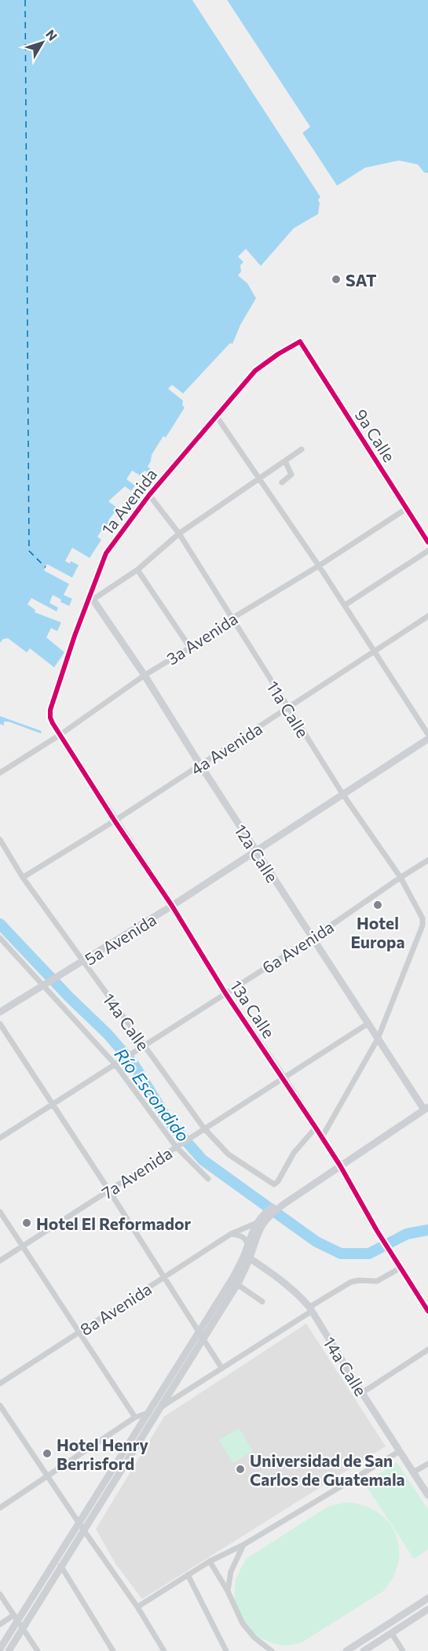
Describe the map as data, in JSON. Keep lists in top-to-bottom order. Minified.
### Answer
{"streets":{"street":["9a Calle","1a Avenida","3a Avenida","11a Calle","4a Avenida","12a Calle","5a Avenida","6a Avenida","13a Calle","14a Calle","7a Avenida","8a Avenida"]},"crossings":[["9a Calle","1a Avenida"],["9a Calle","3a Avenida"],["1a Avenida","11a Calle"],["1a Avenida","12a Calle"],["1a Avenida","13a Calle"],["3a Avenida","11a Calle"],["3a Avenida","12a Calle"],["3a Avenida","13a Calle"],["11a Calle","4a Avenida"],["11a Calle","12a Calle"],["11a Calle","5a Avenida"],["11a Calle","6a Avenida"],["4a Avenida","12a Calle"],["4a Avenida","13a Calle"],["4a Avenida","14a Calle"],["12a Calle","5a Avenida"],["12a Calle","6a Avenida"],["12a Calle","7a Avenida"],["12a Calle","8a Avenida"],["5a Avenida","13a Calle"],["5a Avenida","14a Calle"],["6a Avenida","13a Calle"],["6a Avenida","14a Calle"],["13a Calle","14a Calle"],["13a Calle","7a Avenida"],["13a Calle","8a Avenida"],["14a Calle","7a Avenida"],["14a Calle","8a Avenida"]],"water":["Río Escondido"],"places":["SAT","Hotel Europa","Hotel El Reformador","Hotel Henry Berrisford","Universidad de San Carlos de Guatemala"],"north":"top right"}
